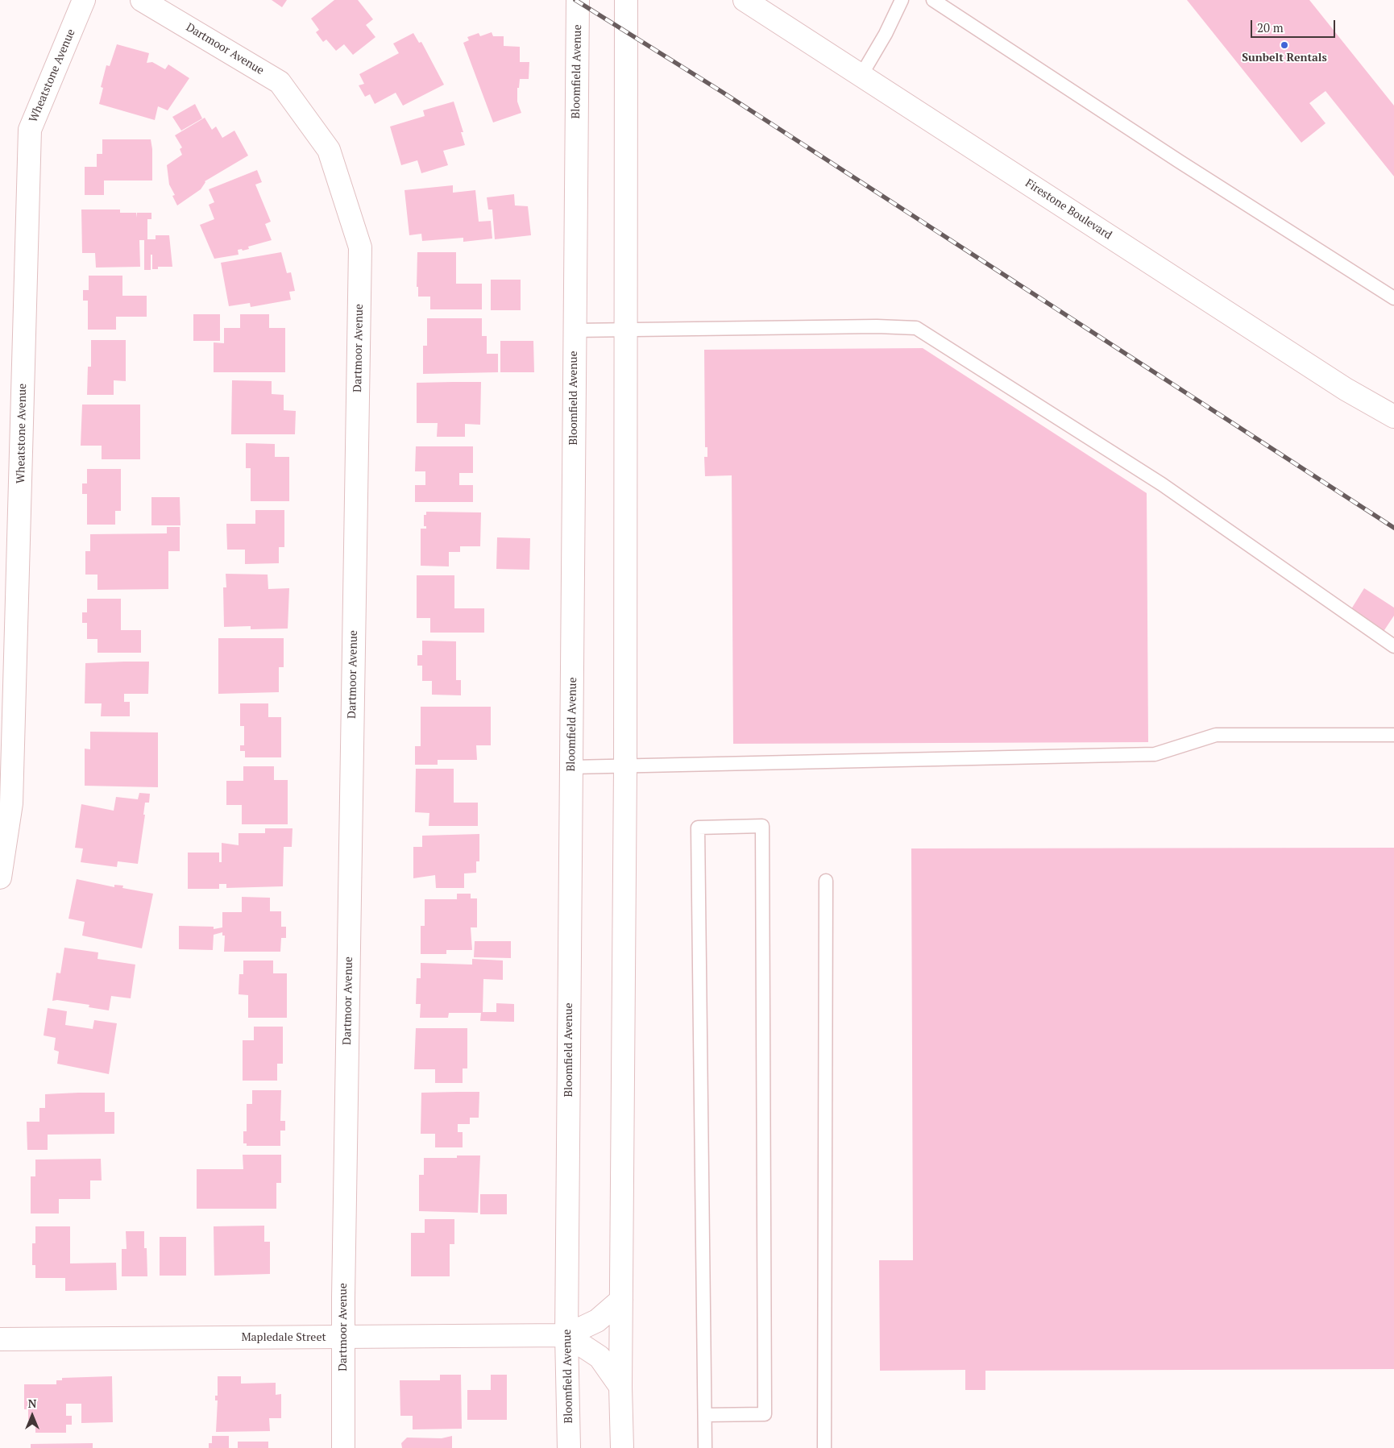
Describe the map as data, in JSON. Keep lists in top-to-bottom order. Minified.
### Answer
{"streets":{"street":["Dartmoor Avenue","Bloomfield Avenue","Wheatstone Avenue","Firestone Boulevard","Mapledale Street"]},"crossings":[["Dartmoor Avenue","Mapledale Street"],["Bloomfield Avenue","Mapledale Street"]],"places":["Sunbelt Rentals"],"scale_bar":"20 m","north":"top"}
